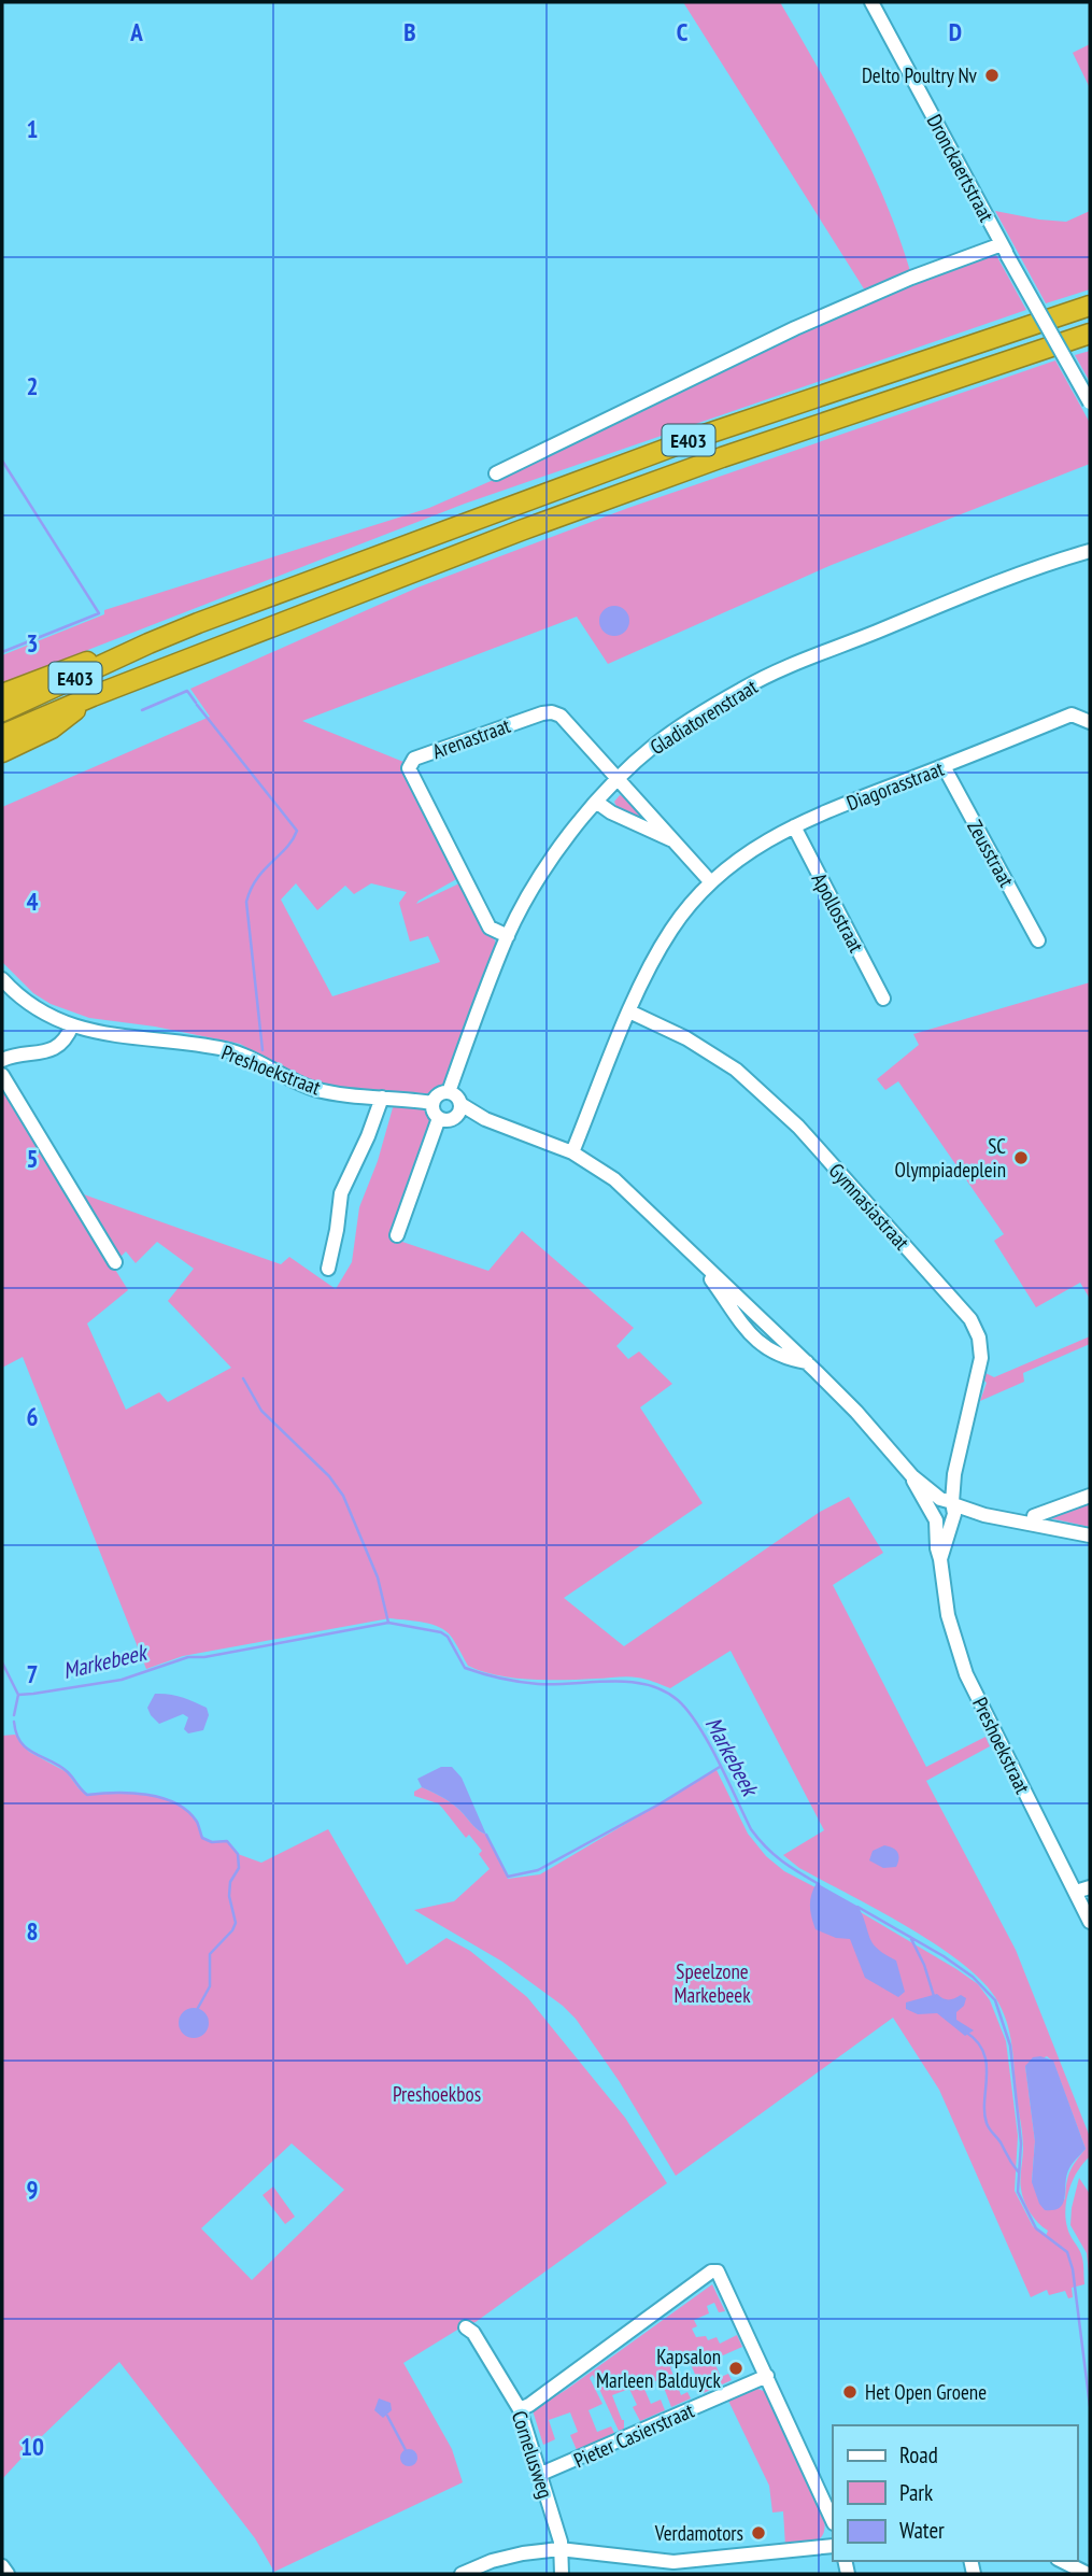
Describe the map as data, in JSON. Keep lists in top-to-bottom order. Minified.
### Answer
{"streets":{"highway":["E403"],"street":["Dronckaertstraat","Gladiatorenstraat","Arenastraat","Diagorasstraat","Zeusstraat","Apollostraat","Preshoekstraat","Gymnasiastraat","Pieter Casierstraat","Cornelusweg"]},"crossings":[["Gladiatorenstraat","Arenastraat"],["Gladiatorenstraat","Preshoekstraat"],["Diagorasstraat","Zeusstraat"],["Diagorasstraat","Apollostraat"],["Diagorasstraat","Gymnasiastraat"],["Preshoekstraat","Gymnasiastraat"],["Pieter Casierstraat","Cornelusweg"]],"water":["Markebeek"],"parks":["Speelzone Markebeek","Preshoekbos"],"places":["Delto Poultry Nv","SC Olympiadeplein","Kapsalon Marleen Balduyck","Het Open Groene","Verdamotors"],"legend":["Road","Park","Water"],"grid":{"columns":["A","B","C","D"],"rows":["1","2","3","4","5","6","7","8","9","10"]}}
